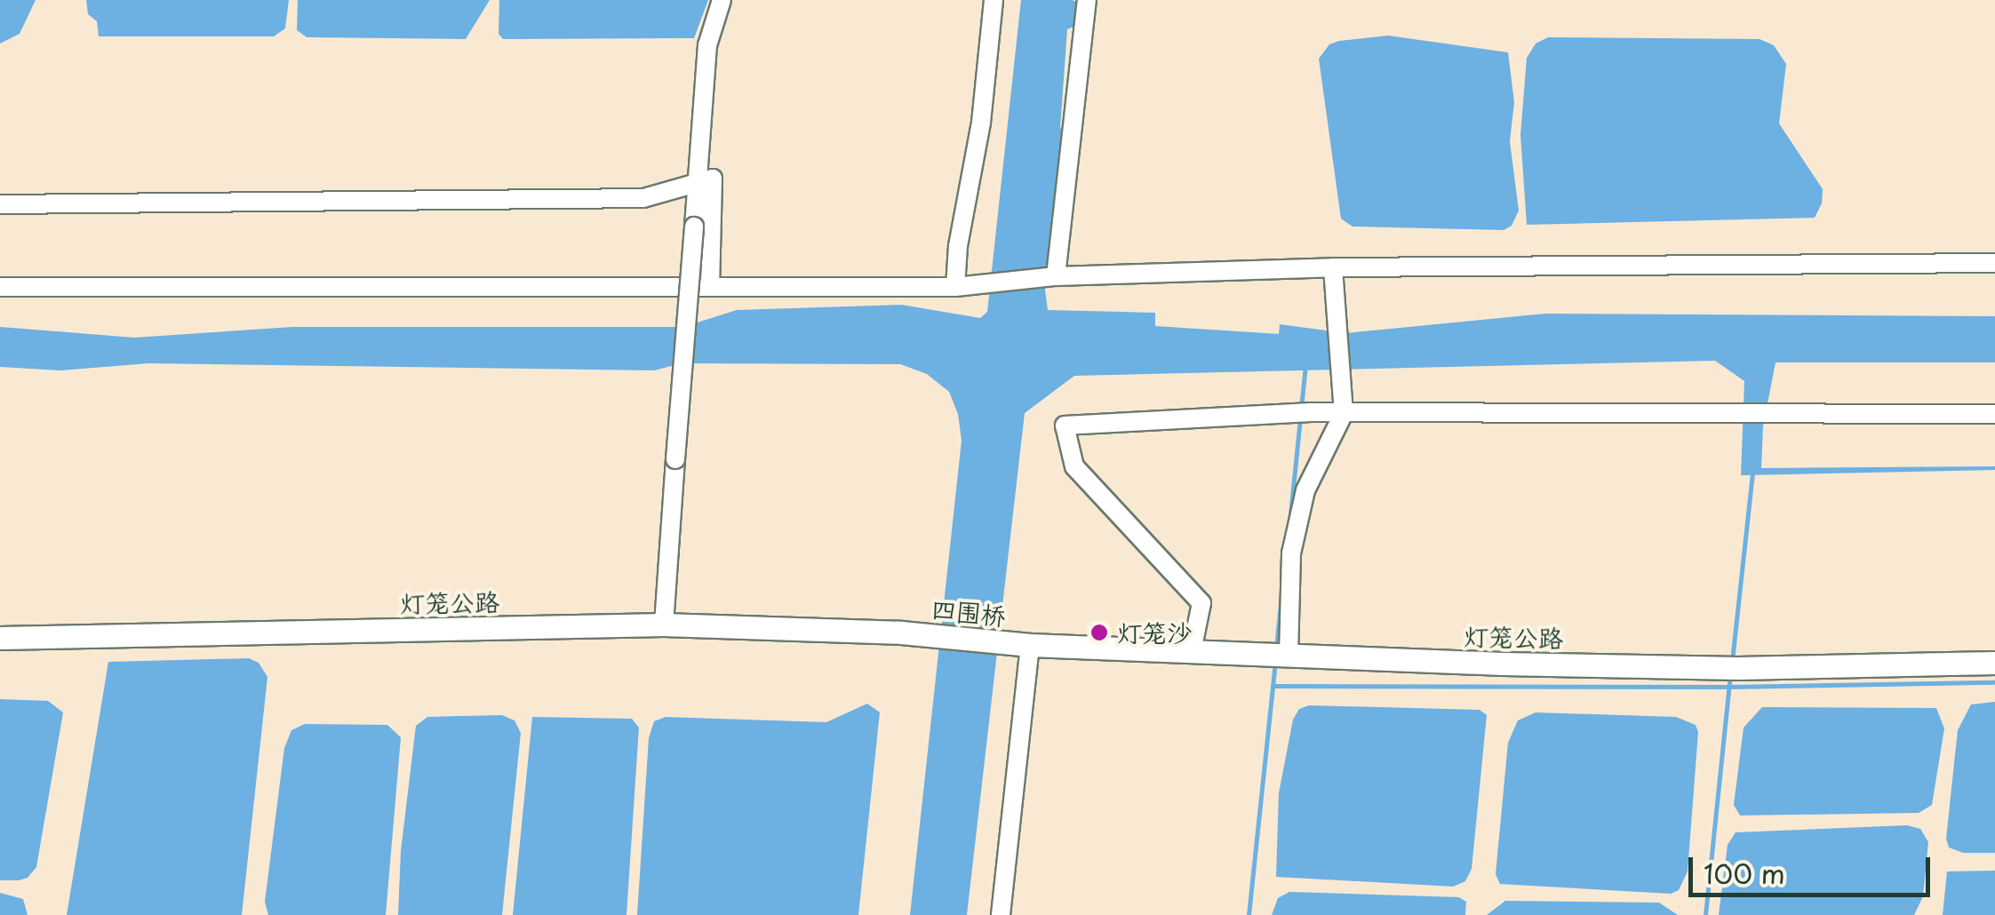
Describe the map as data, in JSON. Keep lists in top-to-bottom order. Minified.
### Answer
{"streets":{"street":["灯笼公路","四围桥"]},"crossings":[["灯笼公路","四围桥"]],"places":["灯笼沙"],"scale_bar":"100 m"}
